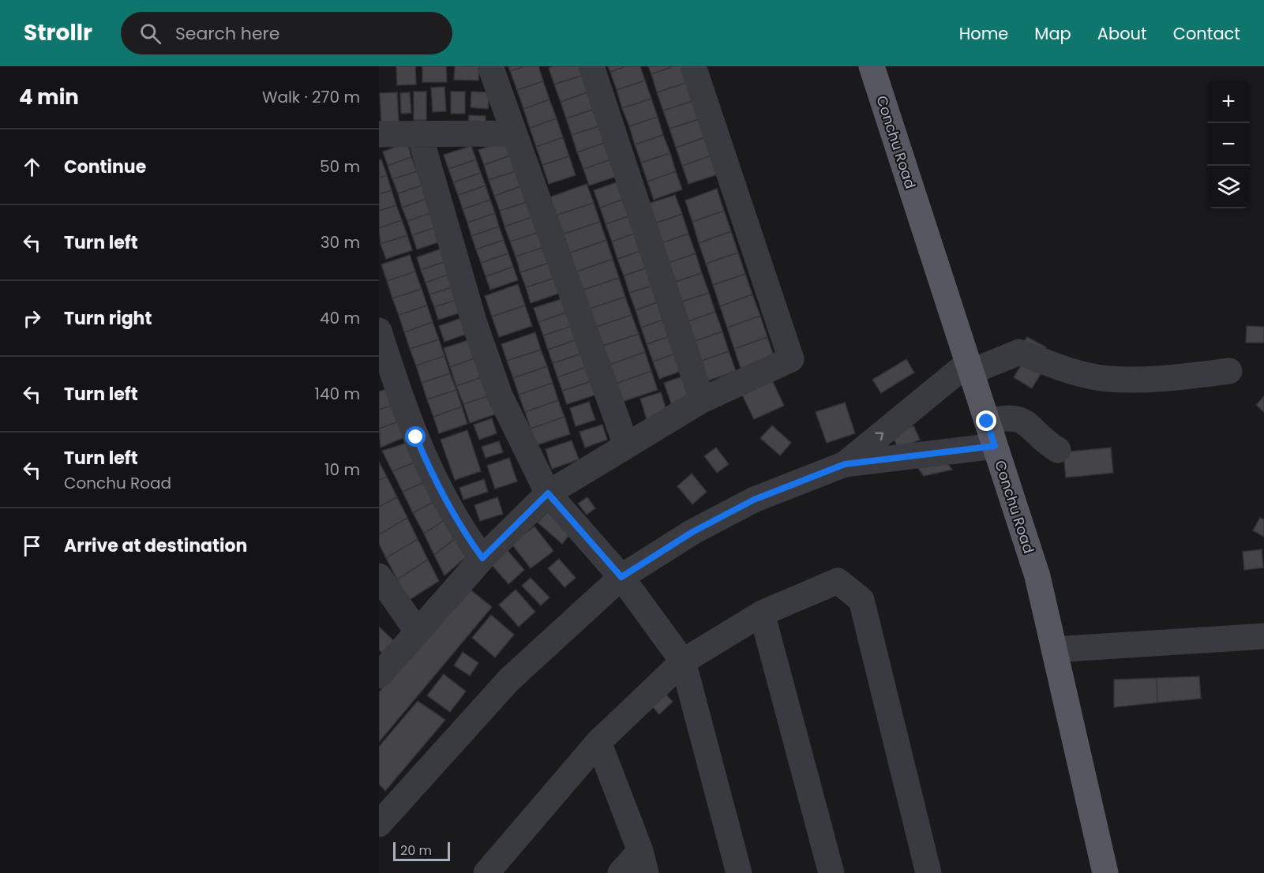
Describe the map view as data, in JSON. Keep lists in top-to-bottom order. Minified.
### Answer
{"streets":{"main road":["Conchu Road"]},"scale_bar":"20 m","page":{"header":"Strollr","search":"Search here","nav":["Home","Map","About","Contact"],"heading":["4 min","Walk · 270 m"],"map_buttons":["+","−"],"list":[["Continue","50 m"],["Turn left","30 m"],["Turn right","40 m"],["Turn left","140 m"],["Turn left","Conchu Road","10 m"],"Arrive at destination"],"scale":"20 m"}}
